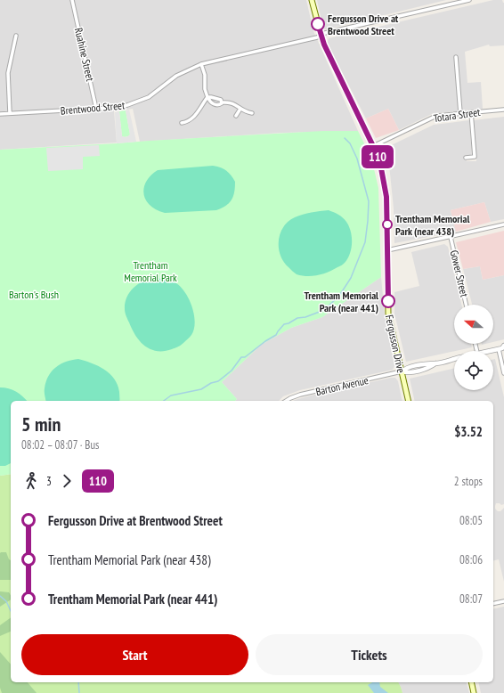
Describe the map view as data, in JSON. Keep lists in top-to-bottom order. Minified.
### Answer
{"streets":{"main road":["Fergusson Drive"],"street":["Ruahine Street","Brentwood Street","Totara Street","Gower Street","Barton Avenue"]},"crossings":[["Ruahine Street","Brentwood Street"],["Brentwood Street","Fergusson Drive"],["Totara Street","Fergusson Drive"],["Fergusson Drive","Barton Avenue"]],"parks":["Trentham Memorial Park","Barton's Bush"],"places":["Fergusson Drive at Brentwood Street","Trentham Memorial Park (near 438)","Trentham Memorial Park (near 441)"],"lines":["bus line 110"],"north":"left","page":{"on_map":"110","heading":["5 min","08:02 – 08:07 · Bus","$3.52"],"legs":["3","110","2 stops"],"list":[{"name":"Fergusson Drive at Brentwood Street","value":"08:05"},{"name":"Trentham Memorial Park (near 438)","value":"08:06"},{"name":"Trentham Memorial Park (near 441)","value":"08:07"}],"buttons":["Start","Tickets"]}}
